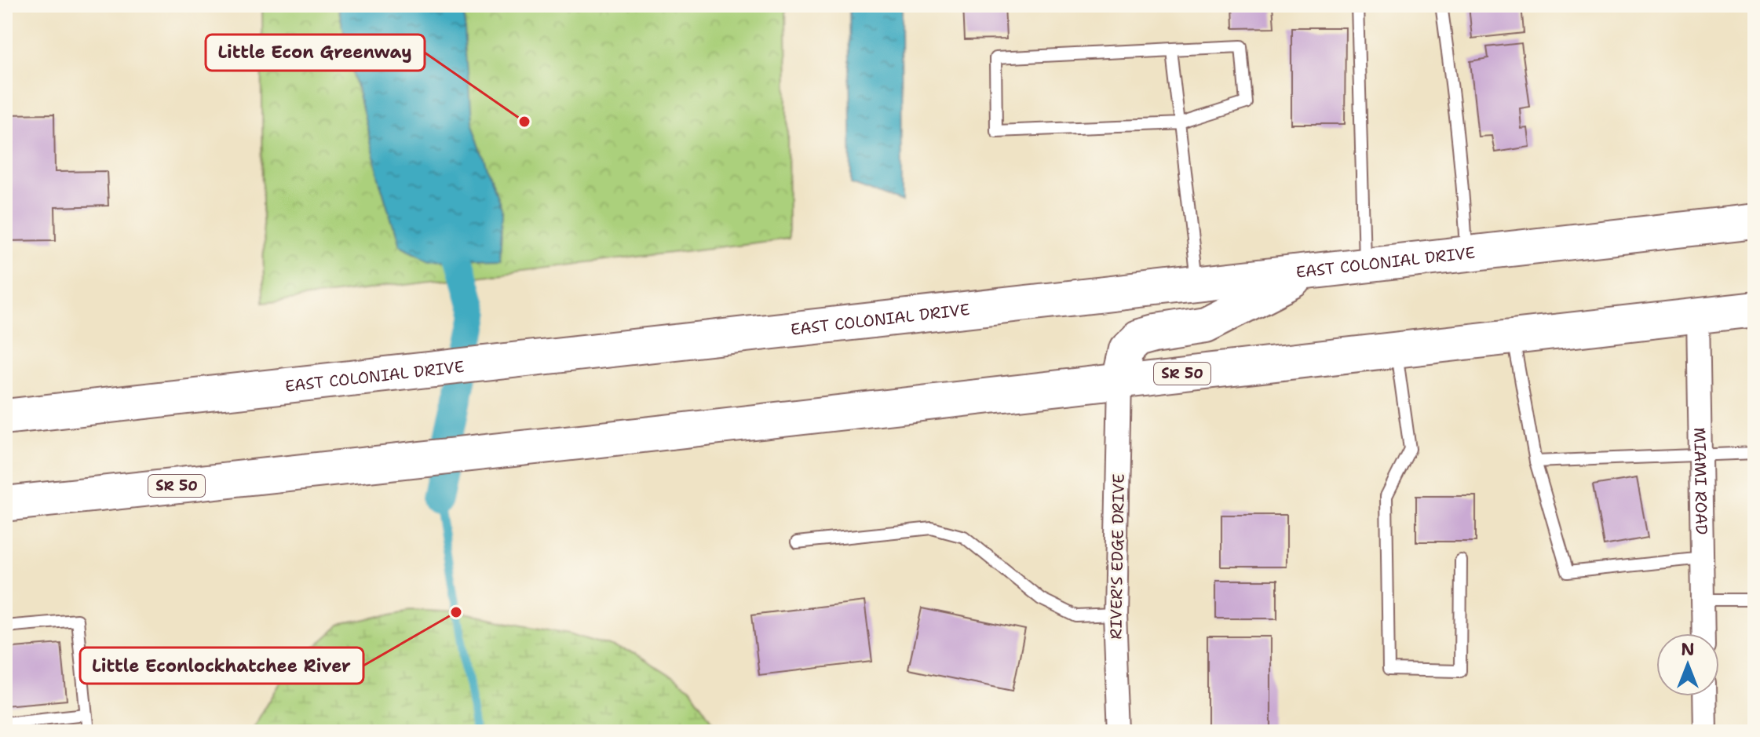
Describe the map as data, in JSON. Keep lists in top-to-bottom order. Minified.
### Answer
{"streets":{"highway":["EAST COLONIAL DRIVE","SR 50"],"street":["MIAMI ROAD","RIVER'S EDGE DRIVE"]},"crossings":[["SR 50","MIAMI ROAD"],["SR 50","RIVER'S EDGE DRIVE"]],"places":["Little Econ Greenway","Little Econlockhatchee River"],"north":"top"}
